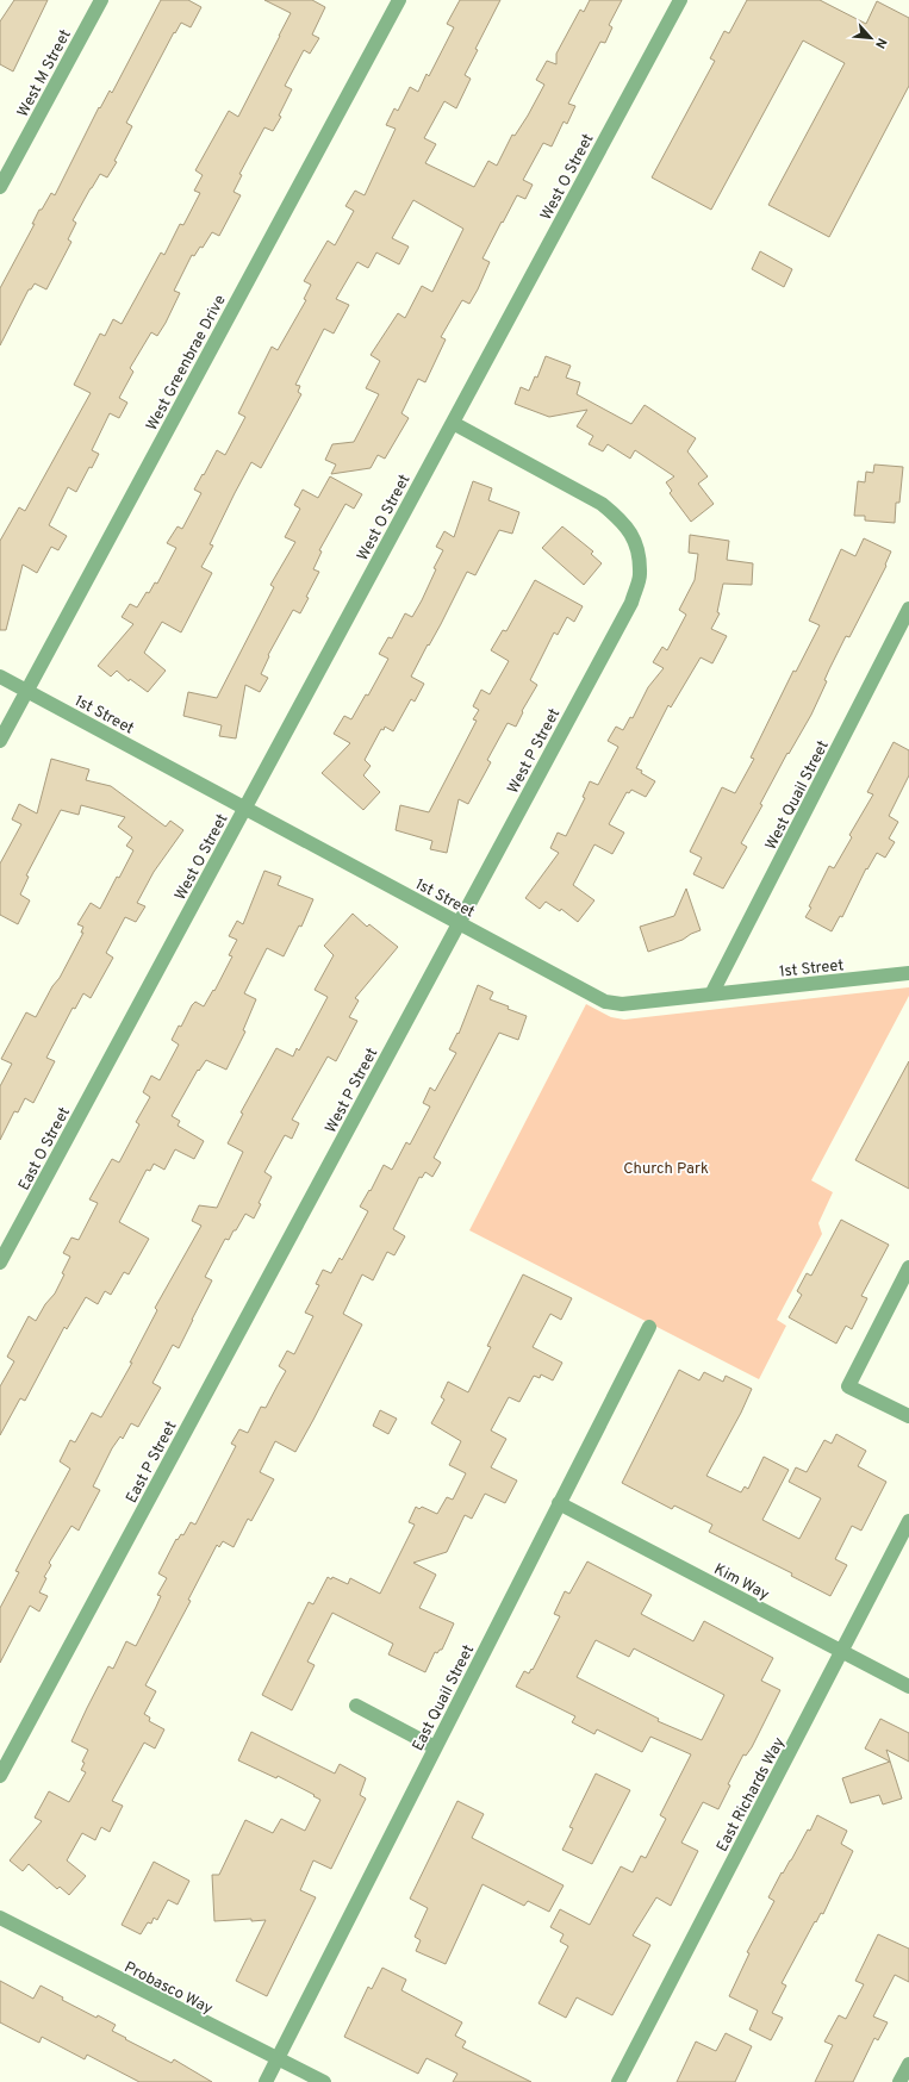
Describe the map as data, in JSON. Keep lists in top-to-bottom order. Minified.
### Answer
{"streets":{"street":["West M Street","West O Street","West Greenbrae Drive","1st Street","West P Street","West Quail Street","East O Street","East P Street","Kim Way","East Quail Street","East Richards Way","Probasco Way"]},"crossings":[["West O Street","1st Street"],["West O Street","West P Street"],["West O Street","East O Street"],["West Greenbrae Drive","1st Street"],["1st Street","West P Street"],["1st Street","West Quail Street"],["West P Street","East P Street"],["Kim Way","East Quail Street"],["Kim Way","East Richards Way"],["East Quail Street","Probasco Way"]],"parks":["Church Park"],"north":"bottom right"}
